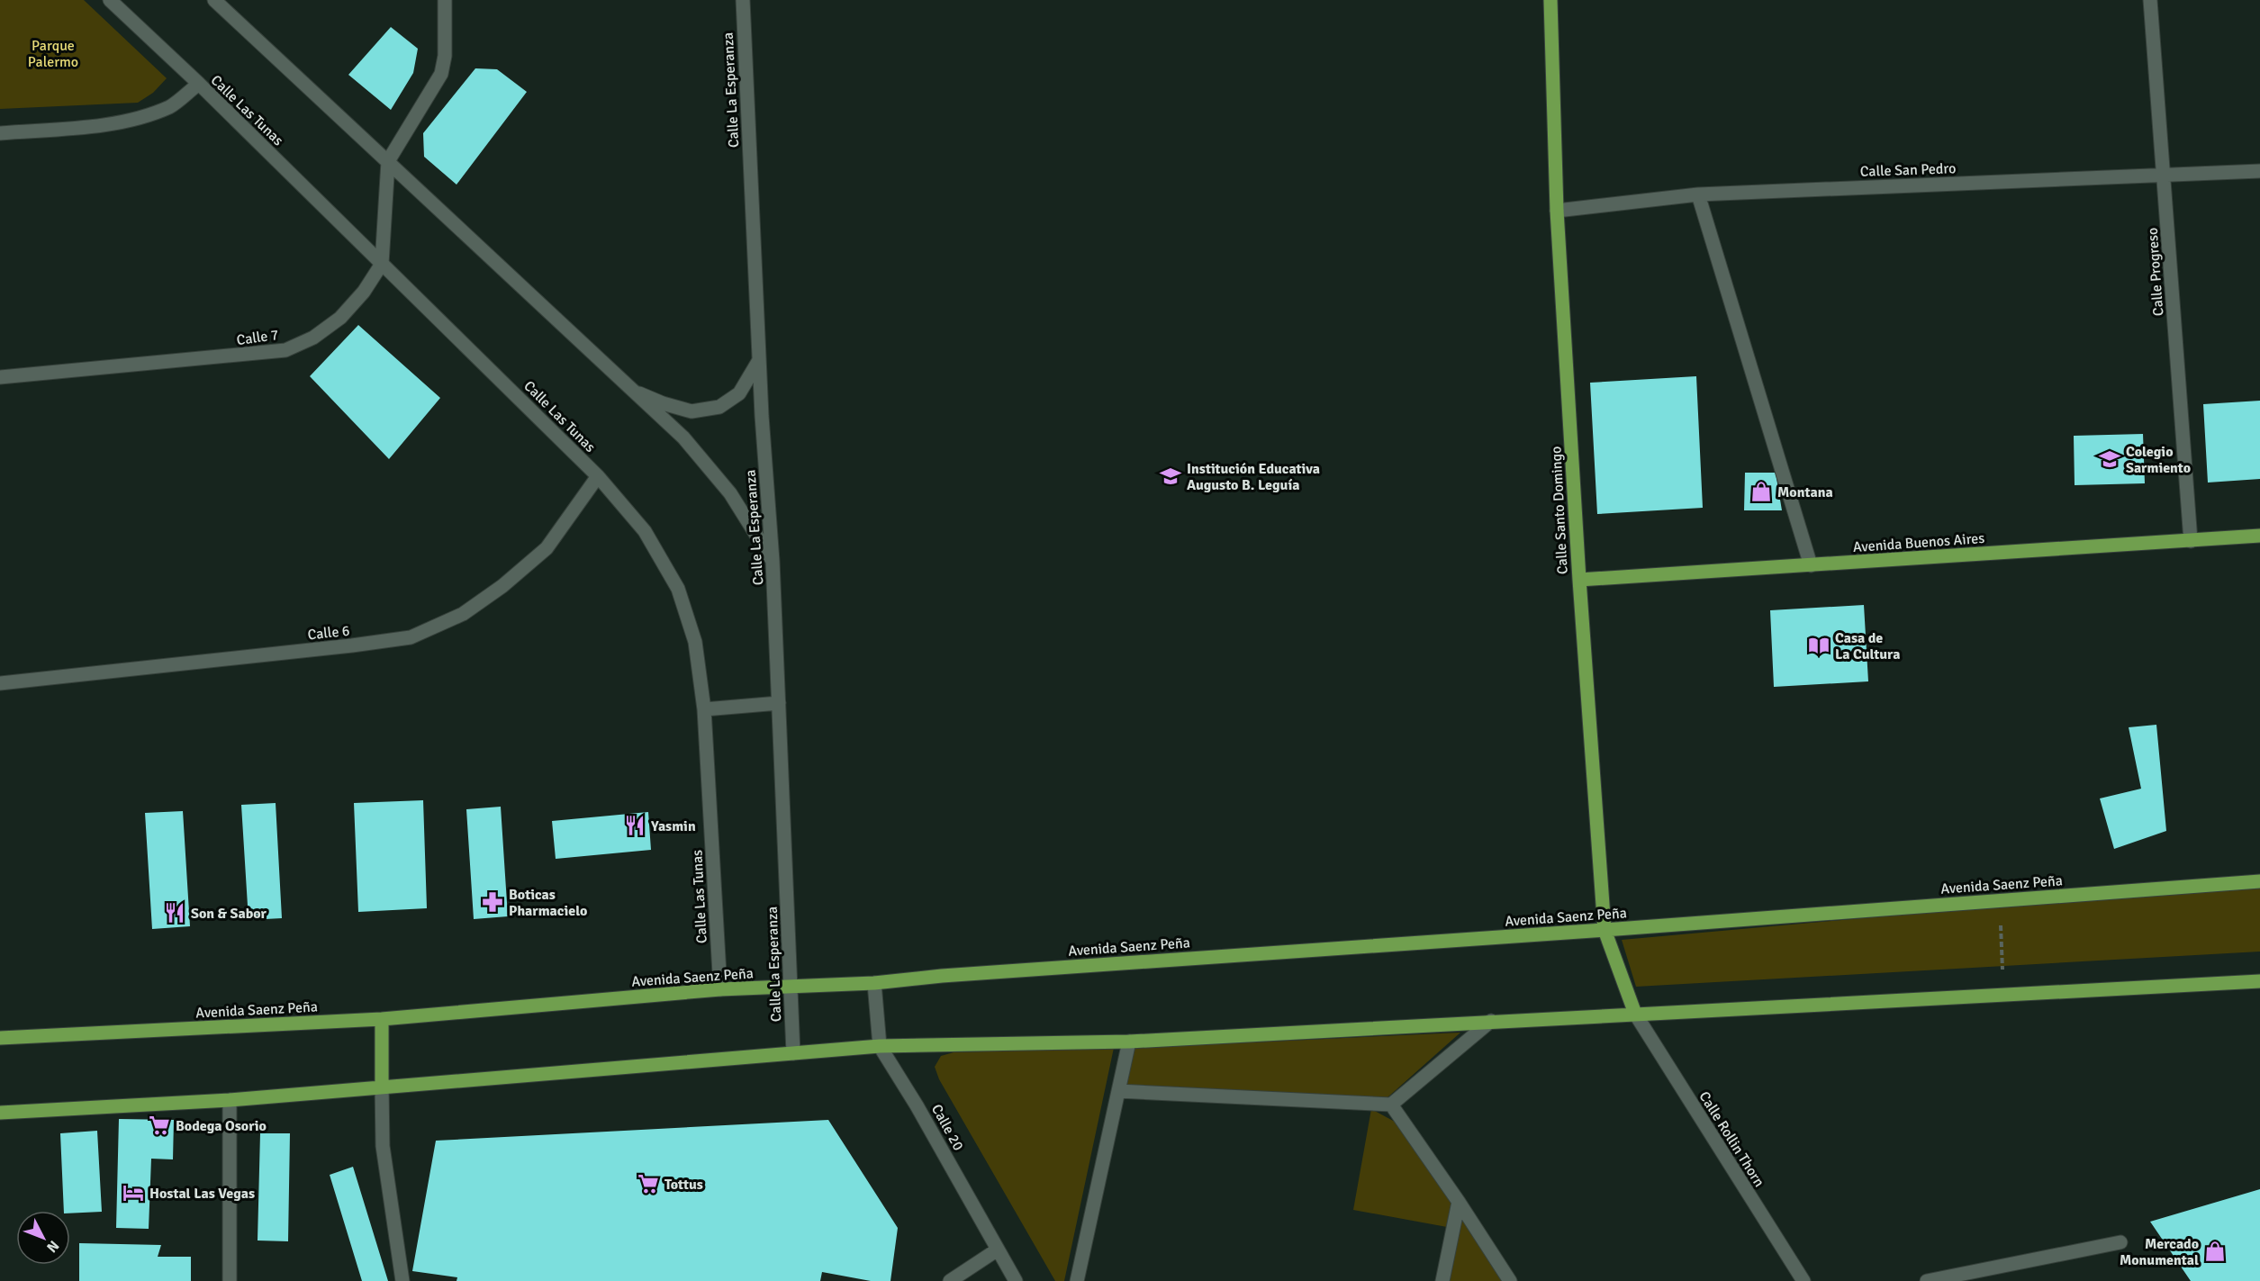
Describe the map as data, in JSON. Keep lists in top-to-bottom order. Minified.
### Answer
{"streets":{"main road":["Calle Santo Domingo","Avenida Buenos Aires","Avenida Saenz Peña"],"street":["Calle La Esperanza","Calle Las Tunas","Calle San Pedro","Calle Progreso","Calle 7","Calle 6","Calle 20","Calle Rollin Thorn"]},"crossings":[["Calle La Esperanza","Avenida Saenz Peña"],["Calle Las Tunas","Calle 7"],["Calle Las Tunas","Calle 6"],["Calle Las Tunas","Avenida Saenz Peña"],["Calle San Pedro","Calle Progreso"],["Calle San Pedro","Calle Santo Domingo"],["Calle Progreso","Avenida Buenos Aires"],["Calle Santo Domingo","Avenida Buenos Aires"],["Calle Santo Domingo","Avenida Saenz Peña"],["Calle Santo Domingo","Calle Rollin Thorn"],["Avenida Saenz Peña","Calle 20"]],"parks":["Parque Palermo"],"places":{"school or university":["Colegio Sarmiento","Institución Educativa Augusto B. Leguía"],"shop":["Montana","Mercado Monumental"],"library":["Casa de La Cultura"],"restaurant":["Yasmin","Son & Sabor"],"pharmacy":["Boticas Pharmacielo"],"supermarket":["Bodega Osorio","Tottus"],"hotel":["Hostal Las Vegas"]},"north":"bottom right"}
